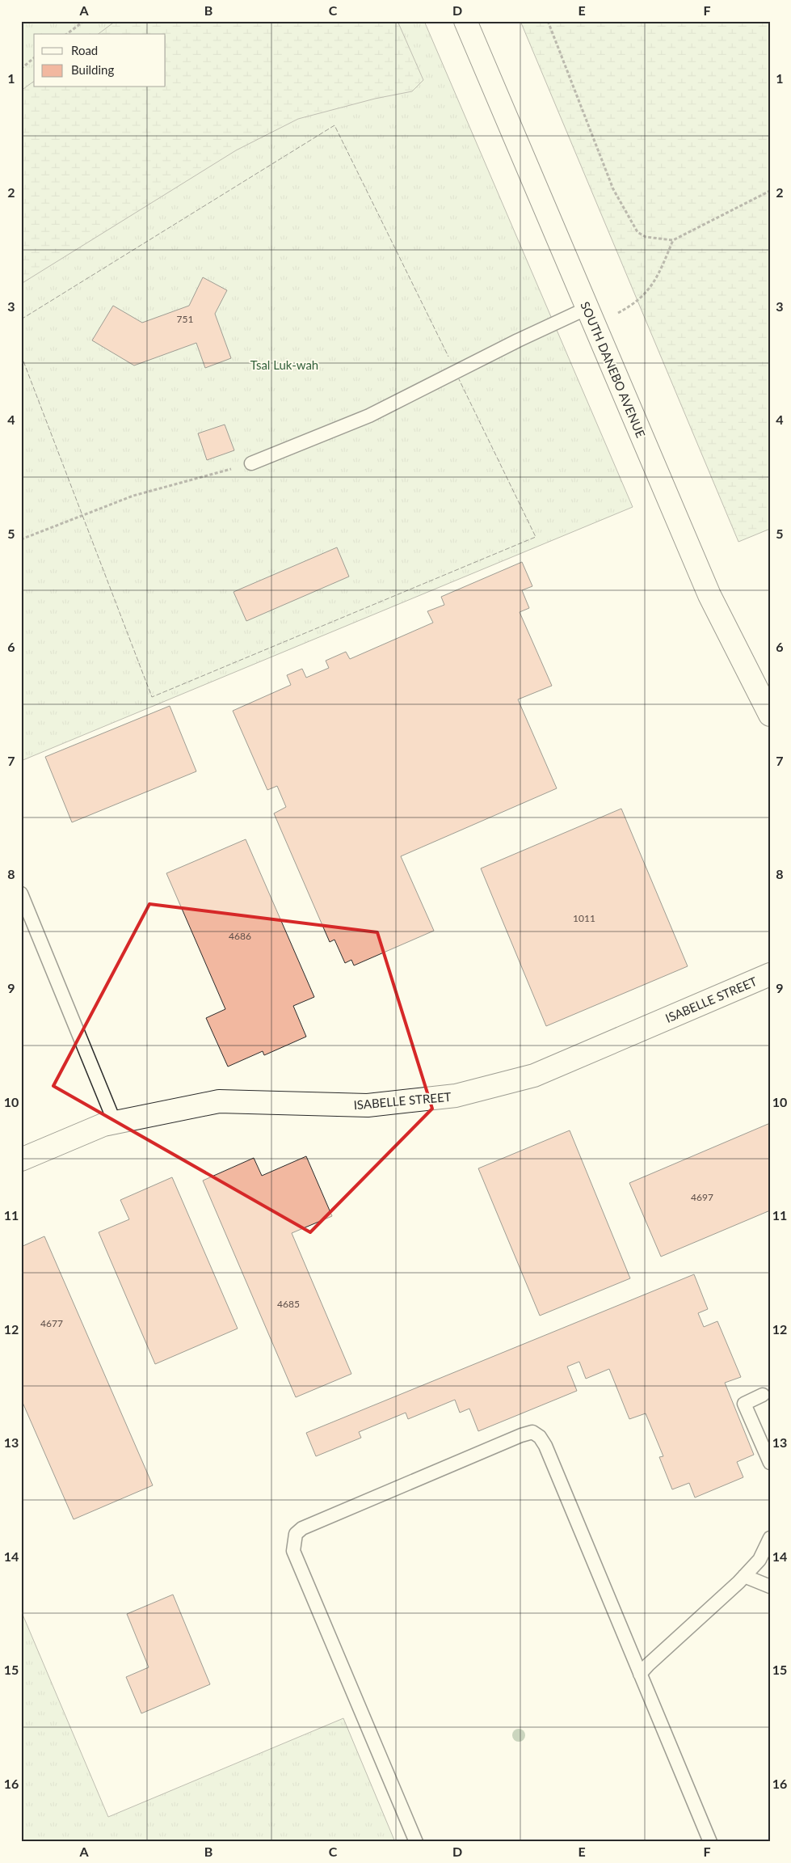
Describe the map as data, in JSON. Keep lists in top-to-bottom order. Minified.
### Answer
{"streets":{"street":["SOUTH DANEBO AVENUE","ISABELLE STREET"]},"parks":["Tsal Luk-wah"],"house_numbers":["751","1011","4686","4697","4685","4677"],"legend":["Road","Building"],"grid":{"columns":["A","B","C","D","E","F"],"rows":["1","2","3","4","5","6","7","8","9","10","11","12","13","14","15","16"]}}
